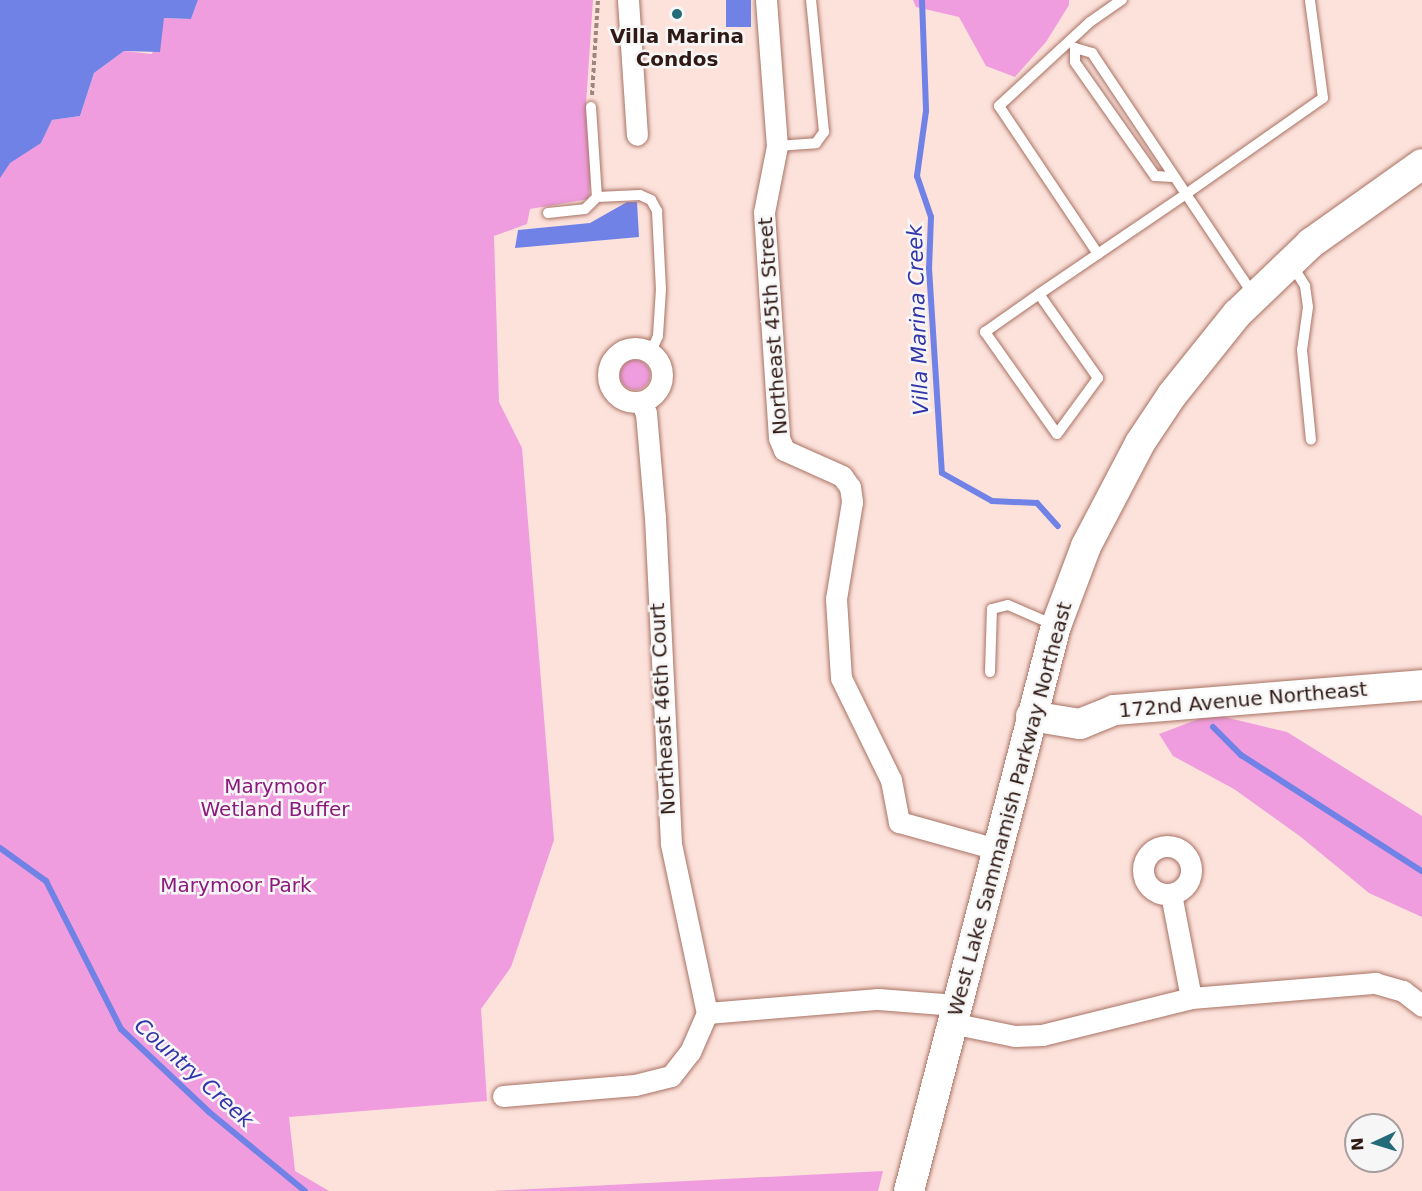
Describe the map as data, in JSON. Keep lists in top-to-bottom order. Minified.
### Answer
{"streets":{"main road":["172nd Avenue Northeast","West Lake Sammamish Parkway Northeast"],"street":["Northeast 45th Street","Northeast 46th Court"]},"crossings":[["Northeast 45th Street","West Lake Sammamish Parkway Northeast"],["172nd Avenue Northeast","West Lake Sammamish Parkway Northeast"]],"water":["Villa Marina Creek","Country Creek"],"parks":["Marymoor Wetland Buffer","Marymoor Park"],"places":["Villa Marina Condos"],"north":"left"}
